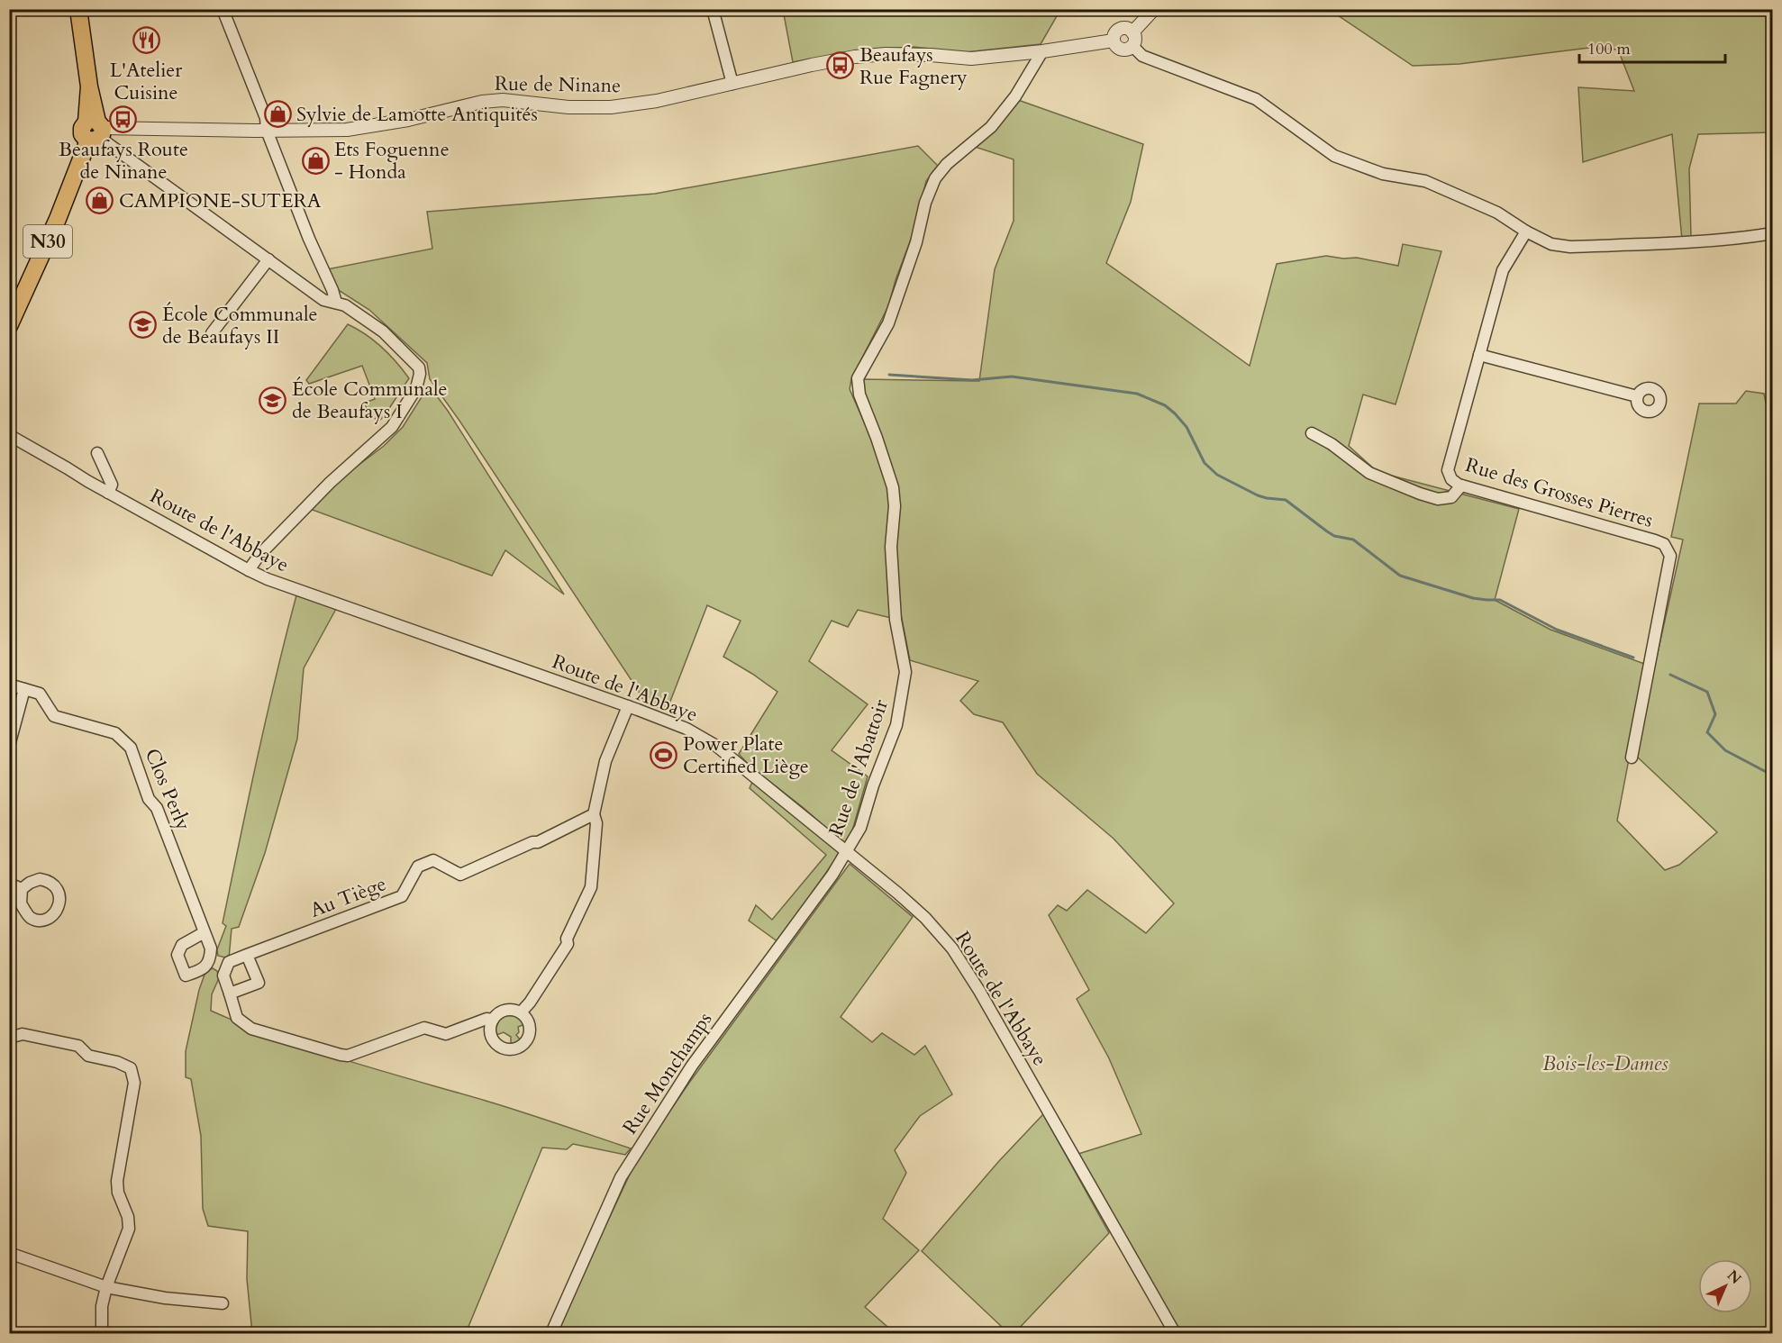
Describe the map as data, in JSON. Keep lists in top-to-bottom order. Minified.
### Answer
{"streets":{"main road":["N30"],"street":["Rue de Ninane","Rue des Grosses Pierres","Route de l'Abbaye","Rue de l'Abattoir","Clos Perly","Au Tiège","Rue Monchamps"]},"crossings":[["Rue de Ninane","N30"],["Rue de Ninane","Rue de l'Abattoir"],["Route de l'Abbaye","Rue de l'Abattoir"],["Route de l'Abbaye","Rue Monchamps"],["Rue de l'Abattoir","Rue Monchamps"]],"parks":["Bois-les-Dames"],"places":{"restaurant":["L'Atelier Cuisine"],"bus stop":["Beaufays Rue Fagnery","Beaufays Route de Ninane"],"shop":["Sylvie de Lamotte Antiquités","Ets Foguenne - Honda","CAMPIONE-SUTERA"],"school or university":["École Communale de Beaufays II","École Communale de Beaufays I"],"sports":["Power Plate Certified Liège"]},"scale_bar":"100 m","north":"top right"}
